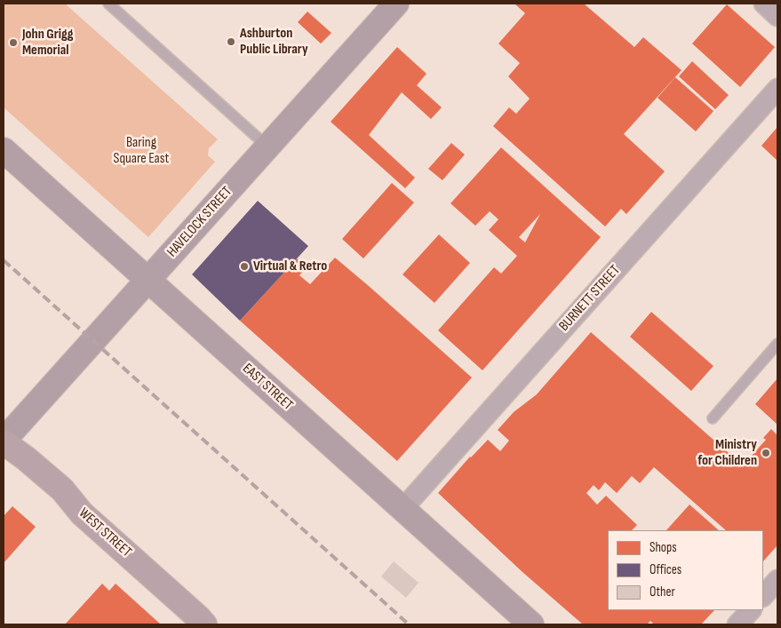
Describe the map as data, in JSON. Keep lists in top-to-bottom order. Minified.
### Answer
{"streets":{"highway":["WEST STREET"],"main road":["HAVELOCK STREET","EAST STREET"],"street":["BURNETT STREET"]},"crossings":[["HAVELOCK STREET","EAST STREET"],["HAVELOCK STREET","WEST STREET"],["BURNETT STREET","EAST STREET"]],"parks":["Baring Square East"],"places":["Ashburton Public Library","John Grigg Memorial","Virtual & Retro","Ministry for Children"],"legend":["Shops","Offices","Other"]}
